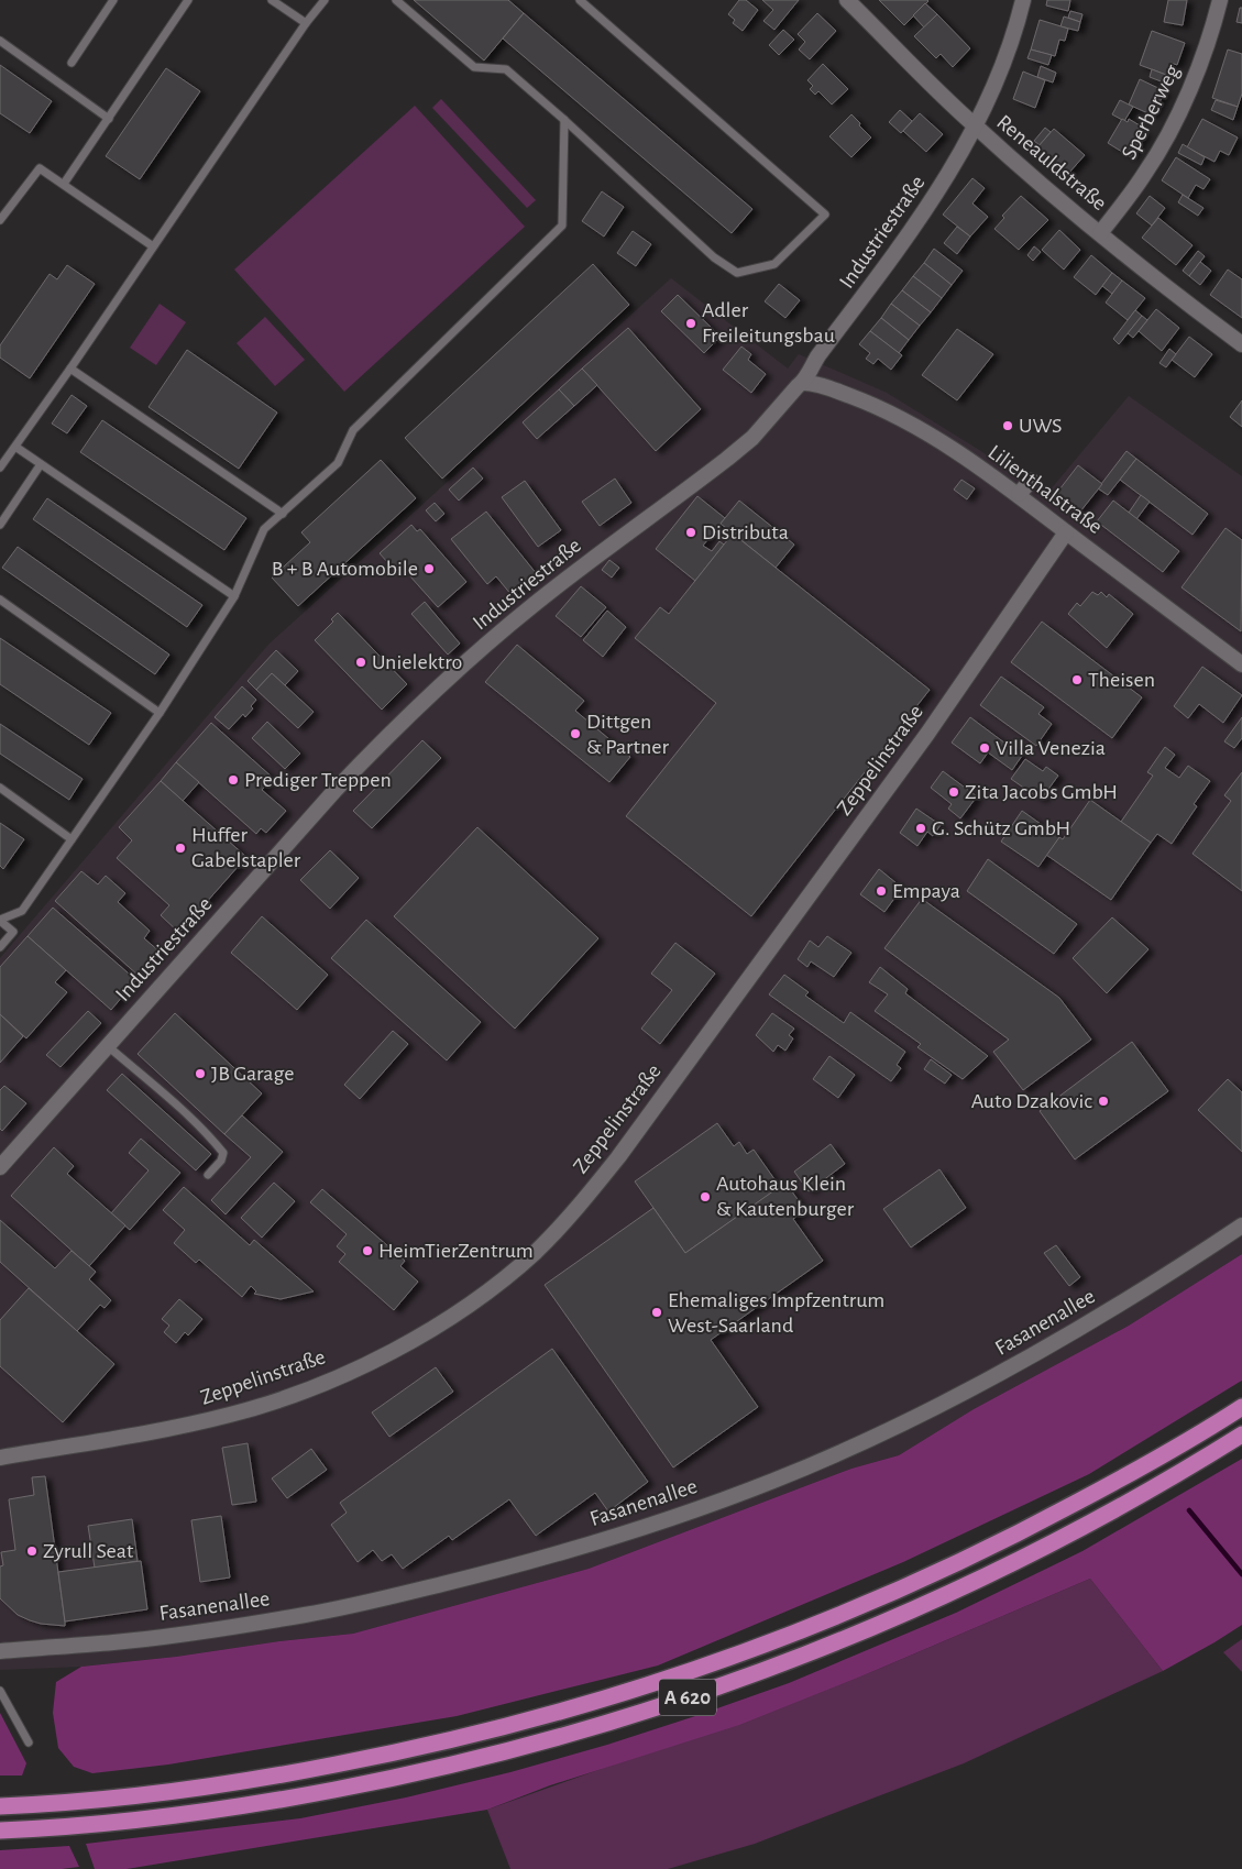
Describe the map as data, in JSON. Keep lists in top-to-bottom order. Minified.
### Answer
{"streets":{"highway":["A 620"],"street":["Sperberweg","Reneauldstraße","Industriestraße","Lilienthalstraße","Zeppelinstraße","Fasanenallee"]},"crossings":[["Sperberweg","Reneauldstraße"],["Reneauldstraße","Industriestraße"],["Industriestraße","Lilienthalstraße"],["Lilienthalstraße","Zeppelinstraße"]],"places":["Adler Freileitungsbau","UWS","Distributa","B + B Automobile","Unielektro","Theisen","Dittgen & Partner","Villa Venezia","Prediger Treppen","Zita Jacobs GmbH","G. Schütz GmbH","Huffer Gabelstapler","Empaya","JB Garage","Auto Dzakovic","Autohaus Klein & Kautenburger","HeimTierZentrum","Ehemaliges Impfzentrum West-Saarland","Zyrull Seat"]}
